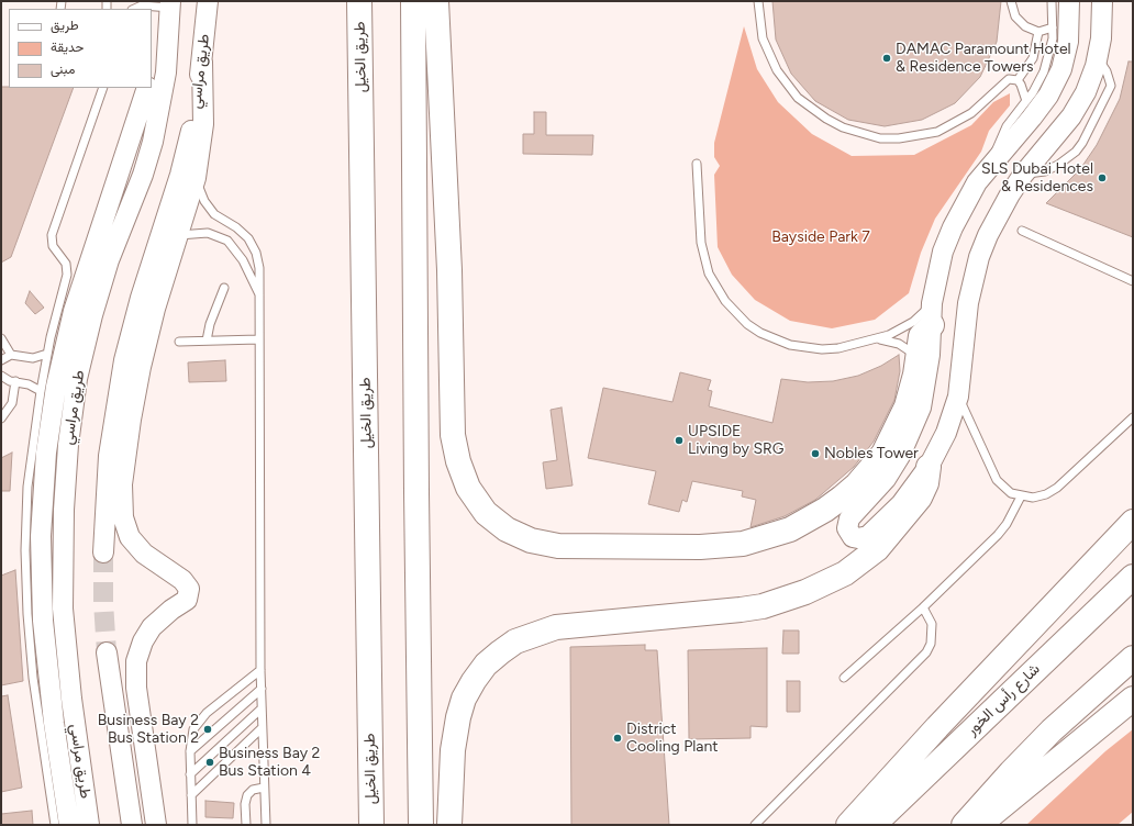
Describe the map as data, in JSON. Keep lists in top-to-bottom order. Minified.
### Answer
{"streets":{"highway":["طريق الخيل","شارع رأس الخور"],"street":["طريق مراسي"]},"parks":["Bayside Park 7"],"places":["DAMAC Paramount Hotel & Residence Towers","SLS Dubai Hotel & Residences","UPSIDE Living by SRG","Nobles Tower","Business Bay 2 Bus Station 2","District Cooling Plant","Business Bay 2 Bus Station 4"],"legend":["طريق","حديقة","مبنى"]}
